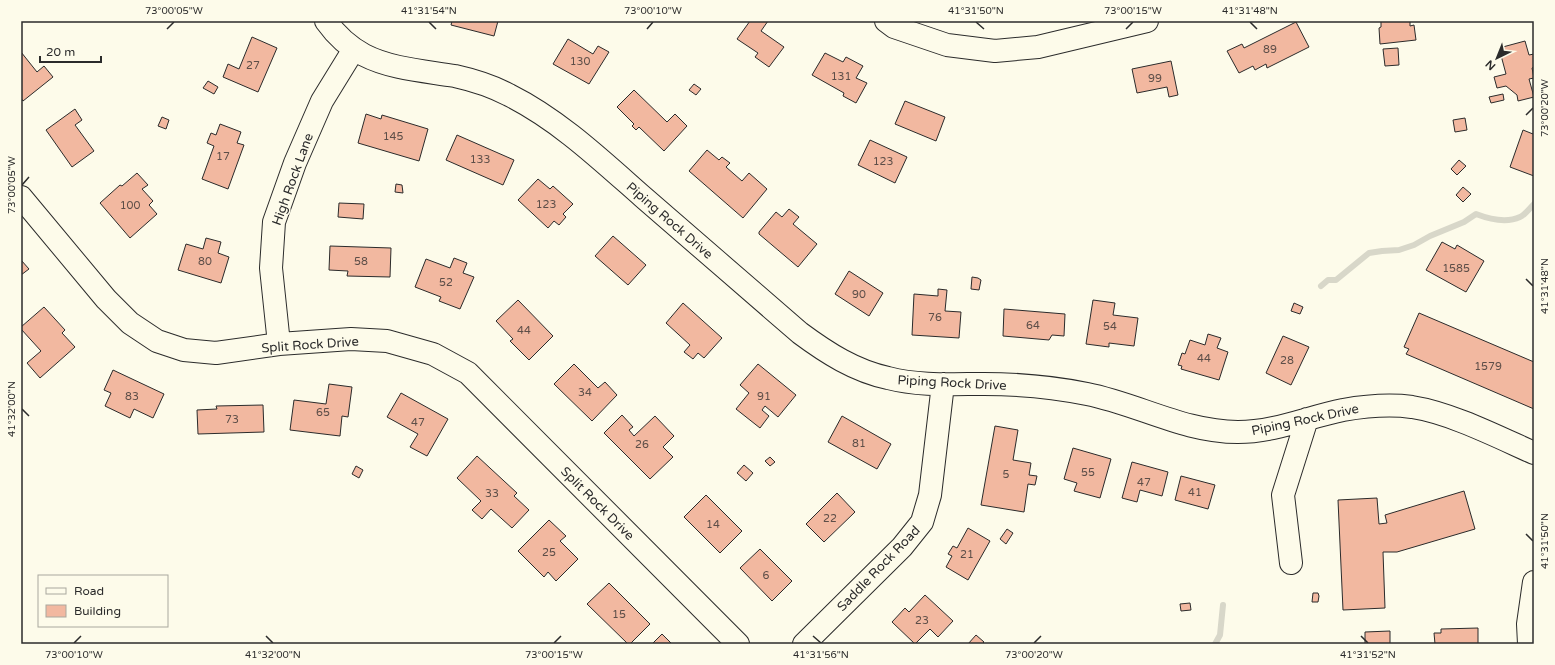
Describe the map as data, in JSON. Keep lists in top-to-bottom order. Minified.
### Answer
{"streets":{"street":["High Rock Lane","Piping Rock Drive","Split Rock Drive","Saddle Rock Road"]},"crossings":[["High Rock Lane","Piping Rock Drive"],["High Rock Lane","Split Rock Drive"],["Piping Rock Drive","Saddle Rock Road"]],"house_numbers":["89","130","27","131","99","145","17","133","123","123","100","80","58","1585","52","90","76","64","54","44","44","28","1579","34","83","91","65","73","47","81","26","55","5","47","41","33","22","14","25","21","6","15","23"],"legend":["Road","Building"],"scale_bar":"20 m","north":"bottom left","coordinates":["73°00'05\"W","41°31'54\"N","73°00'10\"W","41°31'50\"N","73°00'15\"W","41°31'48\"N","73°00'20\"W","41°32'00\"N","41°31'56\"N","41°31'52\"N"]}
